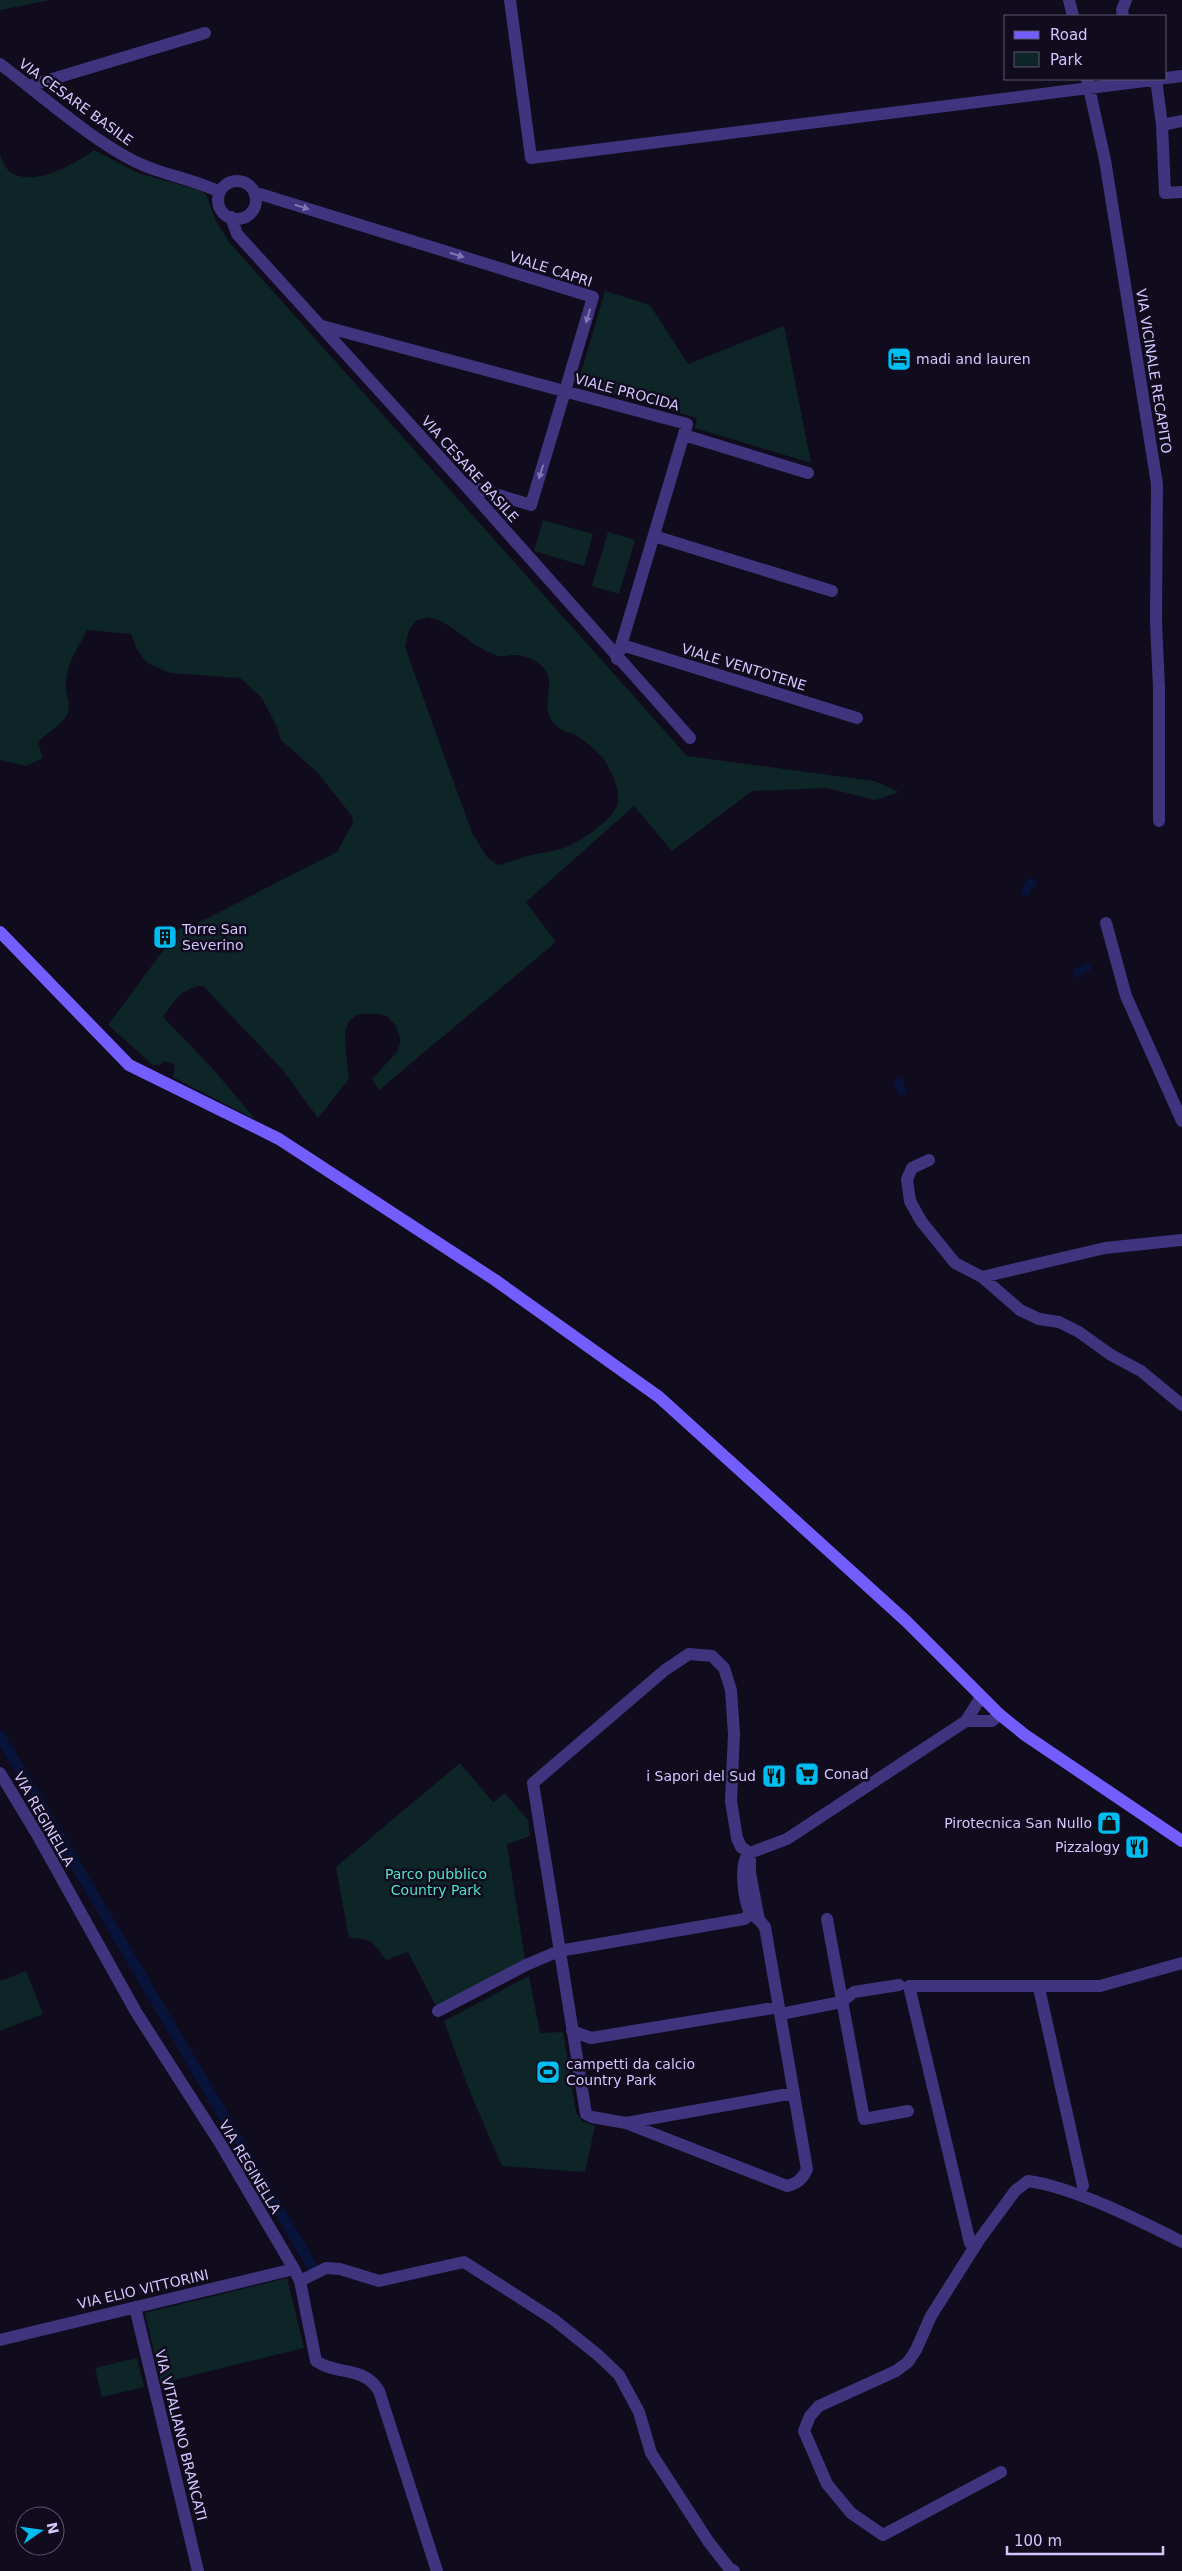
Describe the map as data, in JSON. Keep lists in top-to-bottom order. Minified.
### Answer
{"streets":{"street":["VIA CESARE BASILE","VIALE CAPRI","VIA VICINALE RECAPITO","VIALE PROCIDA","VIALE VENTOTENE","VIA REGINELLA","VIA ELIO VITTORINI","VIA VITALIANO BRANCATI"]},"crossings":[["VIA CESARE BASILE","VIALE CAPRI"],["VIA CESARE BASILE","VIALE PROCIDA"],["VIALE CAPRI","VIALE PROCIDA"],["VIA REGINELLA","VIA ELIO VITTORINI"],["VIA ELIO VITTORINI","VIA VITALIANO BRANCATI"]],"parks":["Parco pubblico Country Park"],"places":{"hotel":["madi and lauren"],"building":["Torre San Severino"],"supermarket":["Conad"],"restaurant":["i Sapori del Sud","Pizzalogy"],"shop":["Pirotecnica San Nullo"],"sports":["campetti da calcio Country Park"]},"legend":["Road","Park"],"scale_bar":"100 m","north":"right"}
